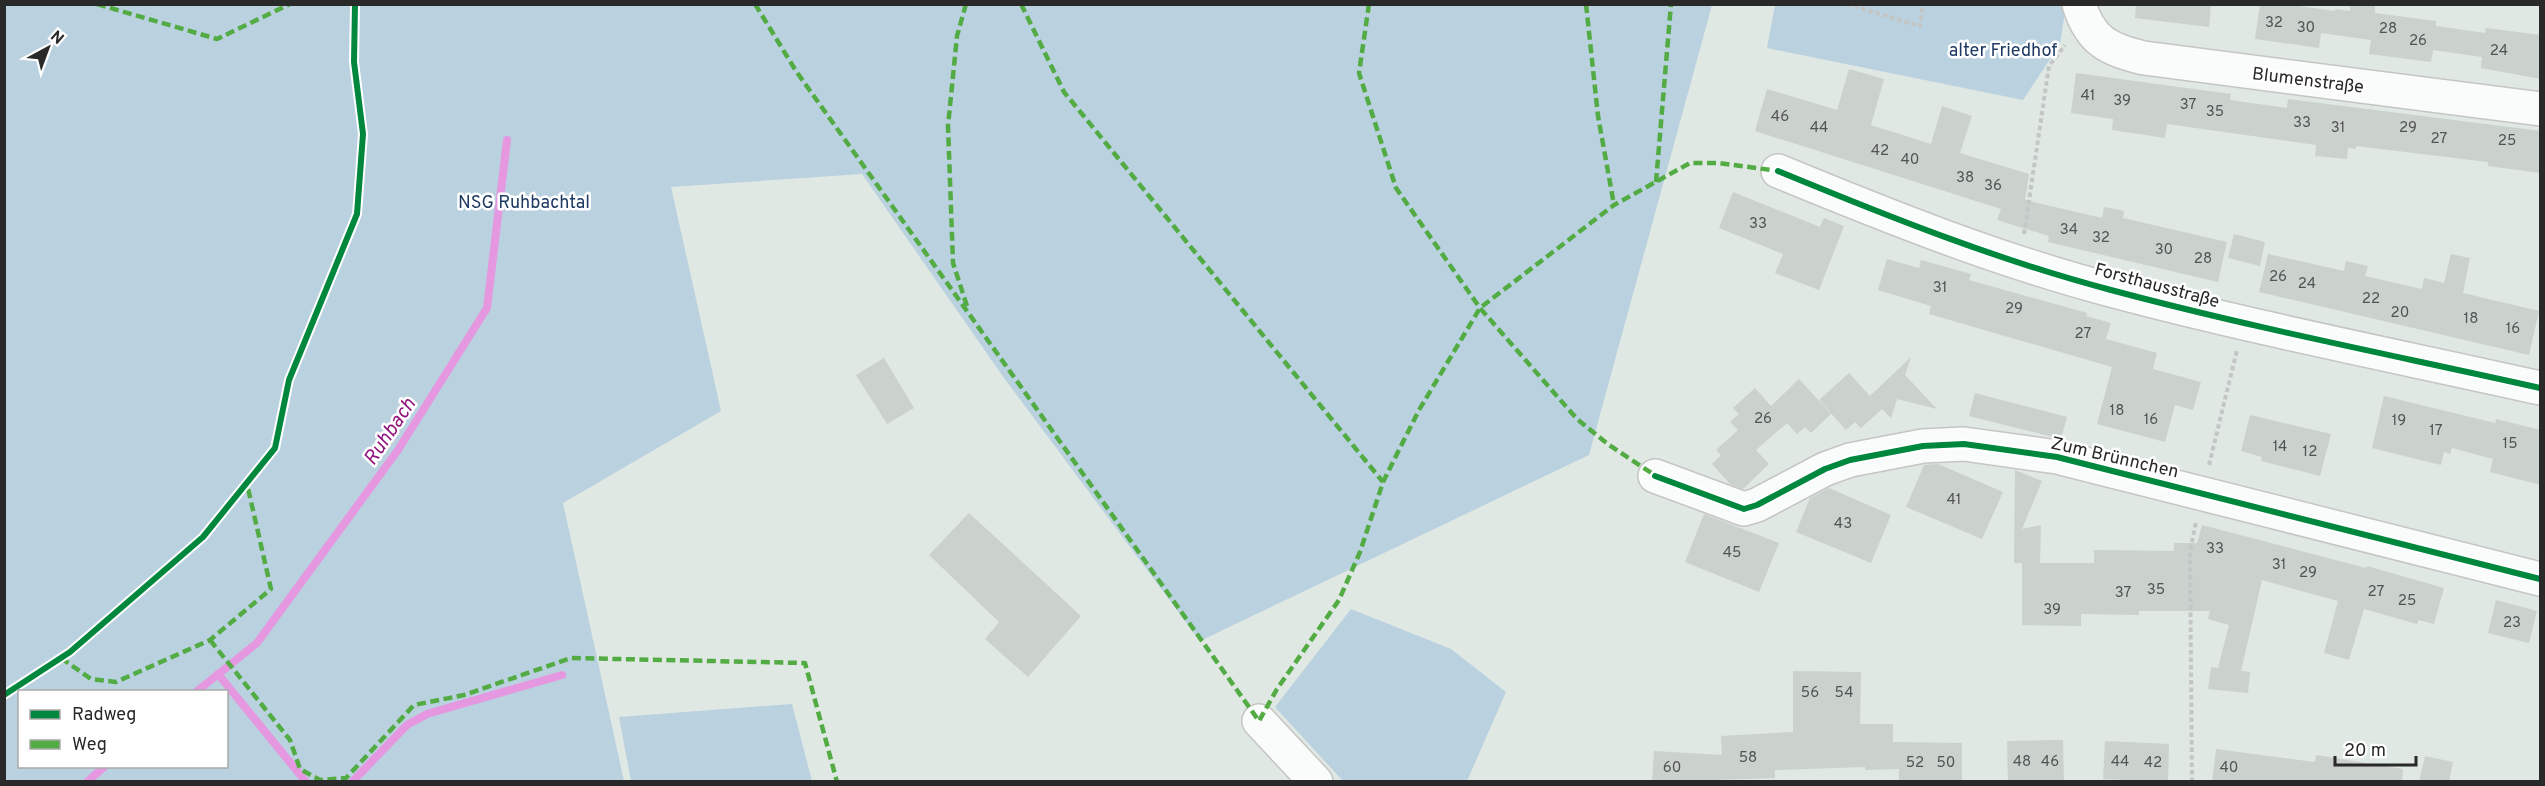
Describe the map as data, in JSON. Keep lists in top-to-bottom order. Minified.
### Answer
{"streets":{"street":["Blumenstraße","Forsthausstraße","Zum Brünnchen"]},"water":["Ruhbach"],"parks":["alter Friedhof","NSG Ruhbachtal"],"house_numbers":["32","30","28","26","24","41","39","37","35","46","33","44","31","29","27","25","42","40","38","36","33","34","32","30","28","26","24","31","22","29","20","18","16","27","18","26","16","19","17","15","14","12","41","43","33","45","31","29","35","27","37","25","39","23","56","54","58","48","46","44","52","50","42","60","40"],"legend":["Radweg","Weg"],"scale_bar":"20 m","north":"top right"}
